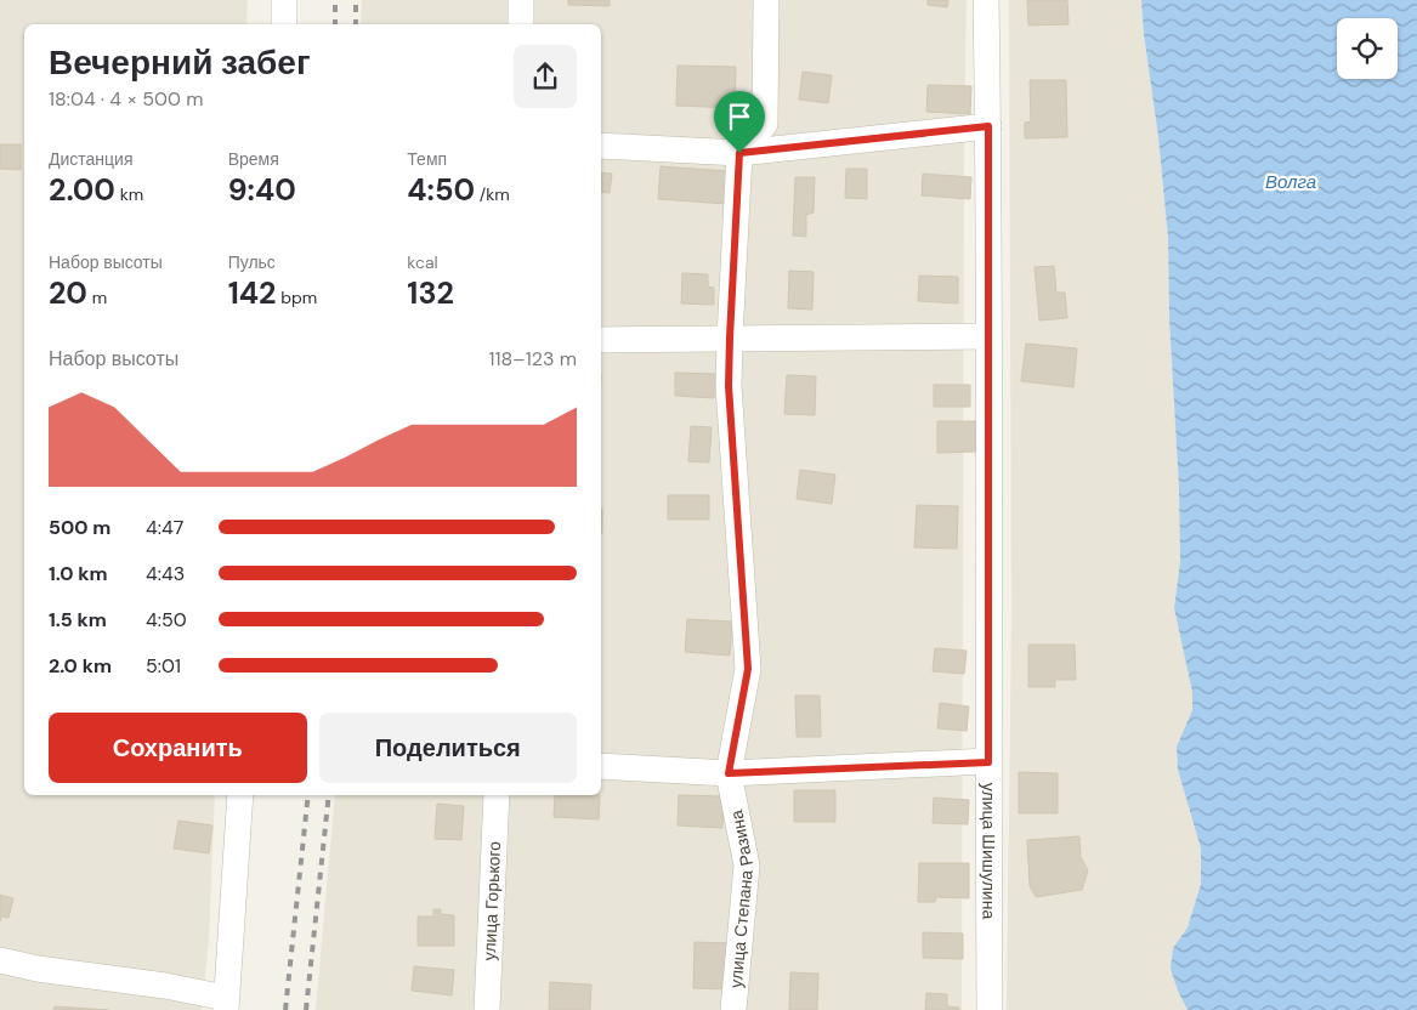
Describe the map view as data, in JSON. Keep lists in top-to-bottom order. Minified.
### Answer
{"streets":{"street":["улица Шишулина","улица Степана Разина","улица Горького"]},"water":["Волга"],"page":{"heading":["Вечерний забег","18:04 · 4 × 500 m"],"stats":[["Дистанция","2.00 km"],["Время","9:40"],["Темп","4:50 /km"],["Набор высоты","20 m"],["Пульс","142 bpm"],["kcal","132"]],"chart":["Набор высоты","118–123 m"],"list":[{"name":"500 m","note":"4:47"},{"name":"1.0 km","note":"4:43"},{"name":"1.5 km","note":"4:50"},{"name":"2.0 km","note":"5:01"}],"buttons":["Сохранить","Поделиться"]}}
